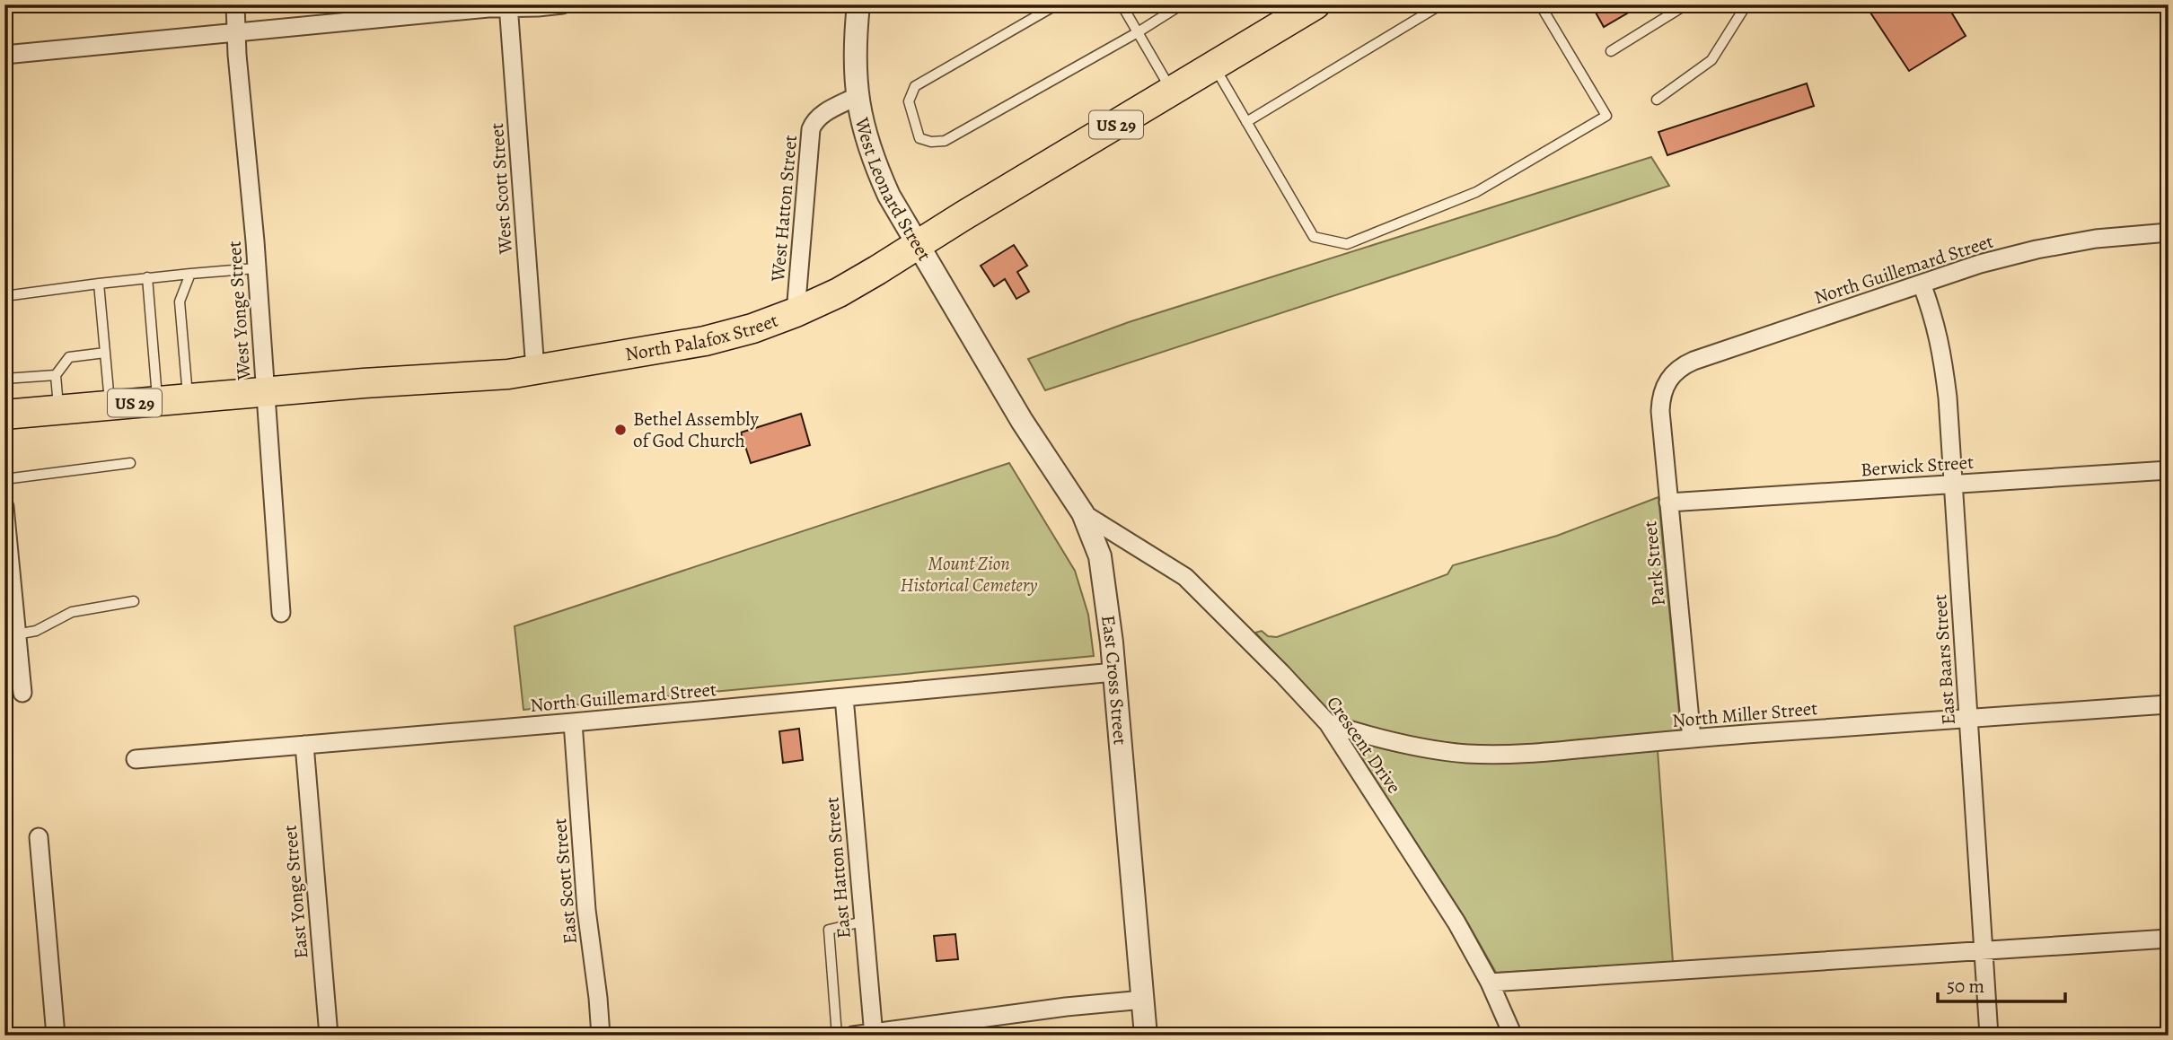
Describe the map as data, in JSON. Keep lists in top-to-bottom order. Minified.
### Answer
{"streets":{"main road":["US 29","North Palafox Street"],"street":["West Leonard Street","West Scott Street","West Hatton Street","North Guillemard Street","West Yonge Street","Berwick Street","Park Street","East Baars Street","East Cross Street","North Miller Street","Crescent Drive","East Hatton Street","East Scott Street","East Yonge Street"]},"crossings":[["West Leonard Street","West Hatton Street"],["West Leonard Street","North Palafox Street"],["West Leonard Street","East Cross Street"],["West Scott Street","North Palafox Street"],["West Hatton Street","North Palafox Street"],["North Guillemard Street","Park Street"],["North Guillemard Street","East Baars Street"],["North Guillemard Street","East Cross Street"],["North Guillemard Street","East Hatton Street"],["North Guillemard Street","East Scott Street"],["North Guillemard Street","East Yonge Street"],["West Yonge Street","North Palafox Street"],["Berwick Street","Park Street"],["Berwick Street","East Baars Street"],["Park Street","North Miller Street"],["East Baars Street","North Miller Street"],["East Cross Street","Crescent Drive"],["North Miller Street","Crescent Drive"]],"parks":["Mount Zion Historical Cemetery"],"places":["Bethel Assembly of God Church"],"scale_bar":"50 m"}
